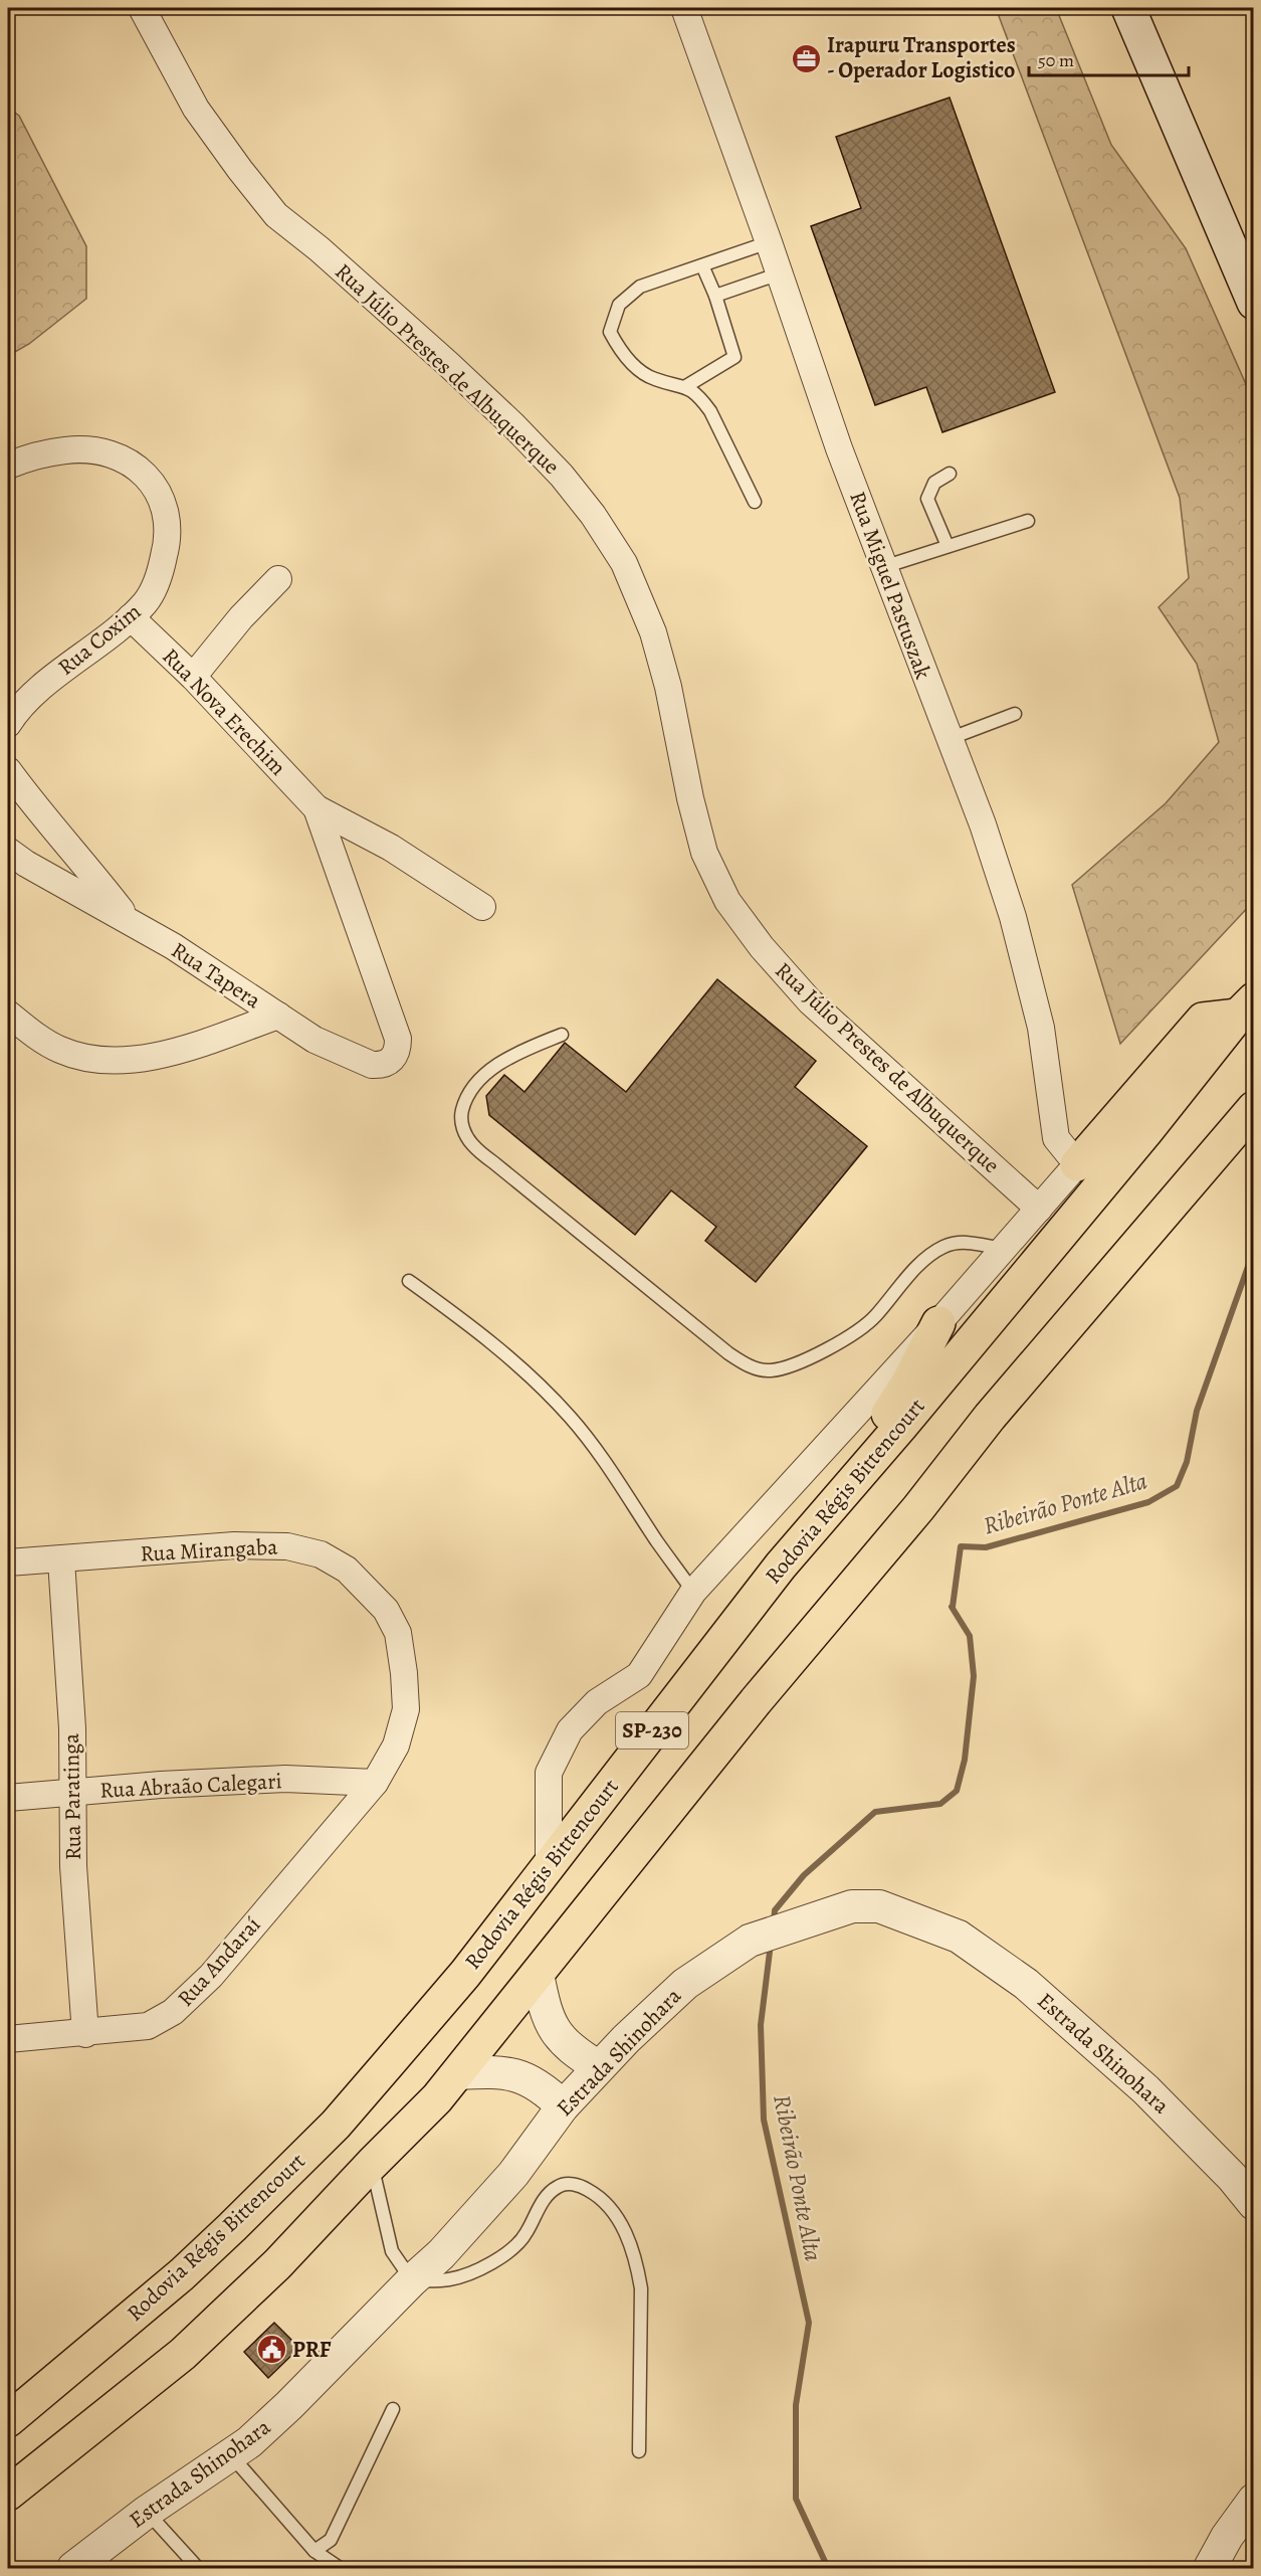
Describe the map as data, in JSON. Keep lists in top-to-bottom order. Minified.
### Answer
{"streets":{"highway":["Rodovia Régis Bittencourt","SP-230"],"street":["Rua Júlio Prestes de Albuquerque","Rua Miguel Pastuszak","Rua Coxim","Rua Nova Erechim","Rua Tapera","Rua Mirangaba","Rua Abraão Calegari","Rua Paratinga","Rua Andaraí","Estrada Shinohara"]},"crossings":[["Rua Coxim","Rua Nova Erechim"],["Rua Nova Erechim","Rua Tapera"],["Rua Mirangaba","Rua Abraão Calegari"],["Rua Mirangaba","Rua Paratinga"],["Rua Mirangaba","Rua Andaraí"],["Rua Abraão Calegari","Rua Paratinga"],["Rua Abraão Calegari","Rua Andaraí"],["Rua Paratinga","Rua Andaraí"]],"water":["Ribeirão Ponte Alta"],"places":{"office":["Irapuru Transportes - Operador Logistico"],"public building":["PRF"]},"scale_bar":"50 m"}
